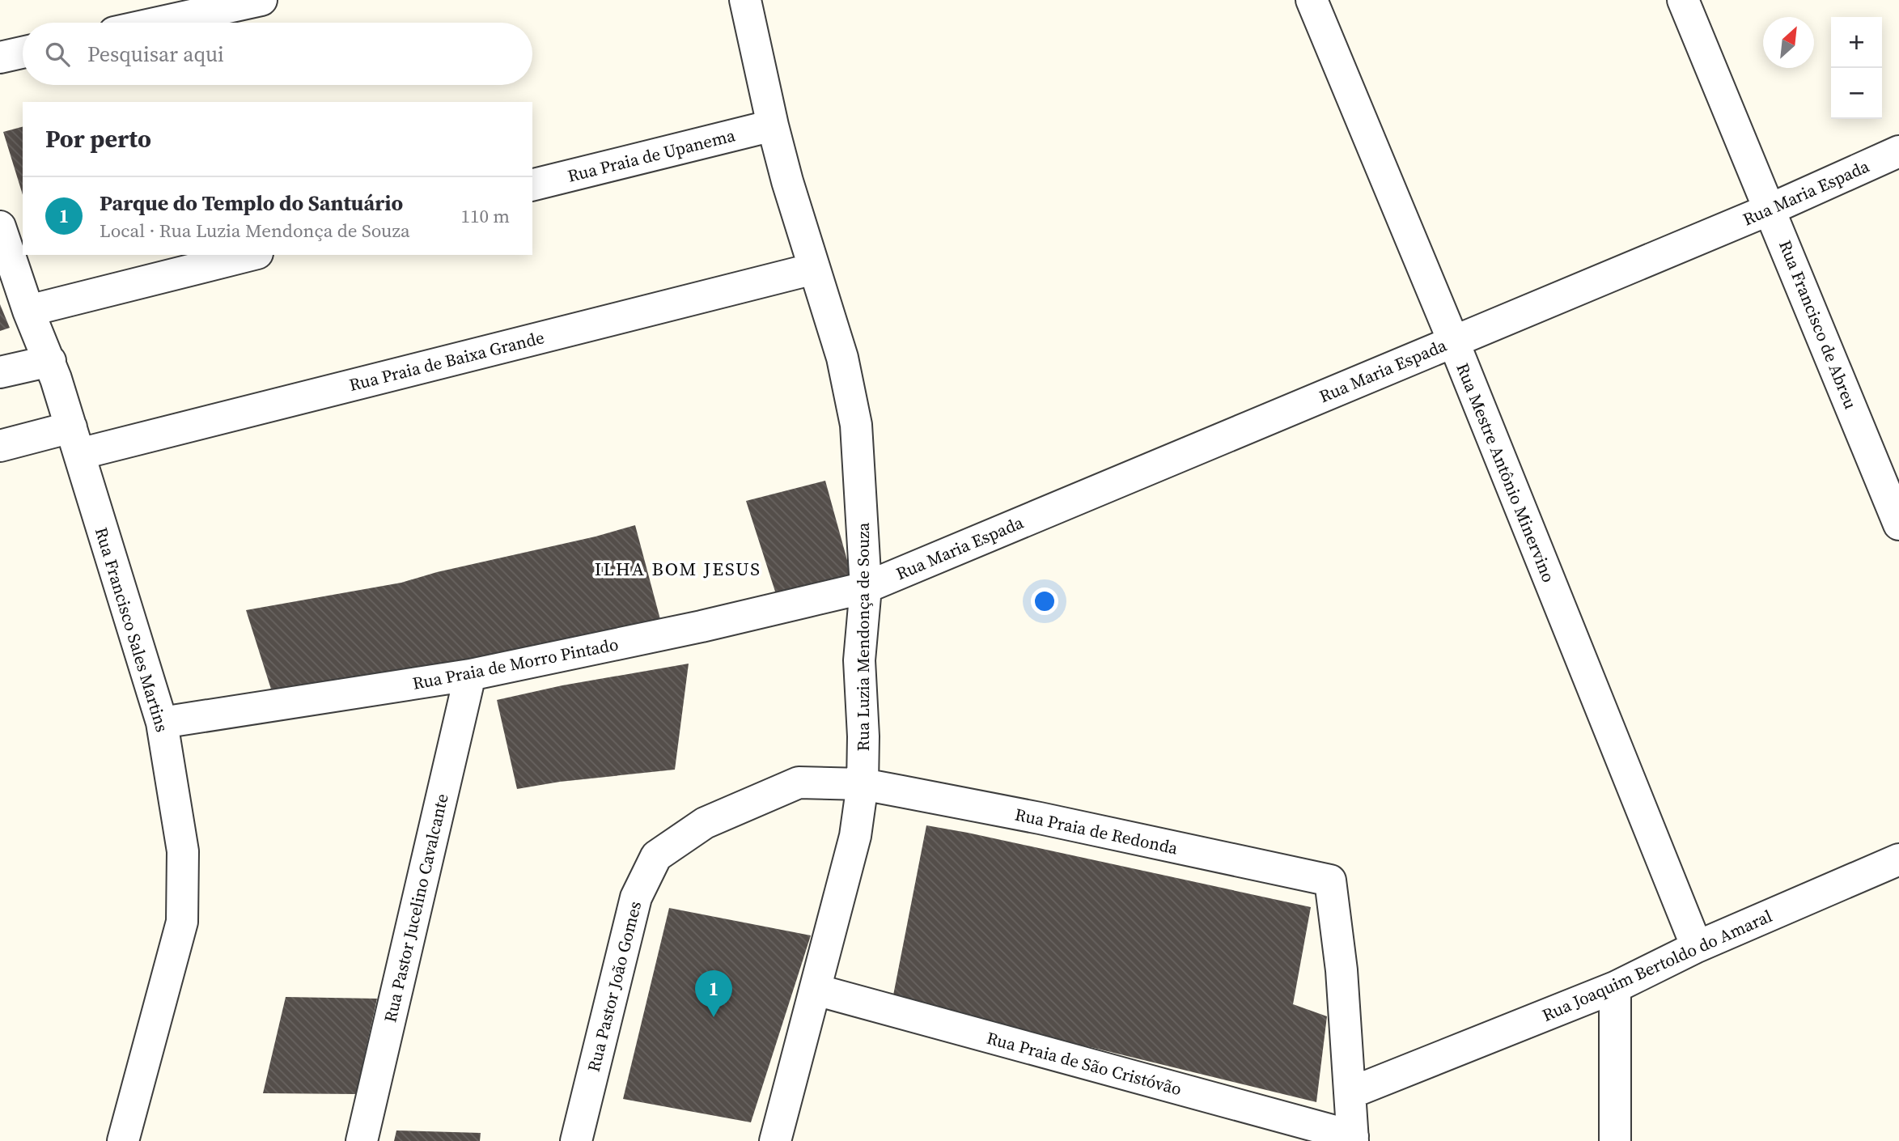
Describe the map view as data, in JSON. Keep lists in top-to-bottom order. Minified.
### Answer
{"streets":{"street":["Rua Praia de Upanema","Rua Maria Espada","Rua Francisco de Abreu","Rua Praia de Baixa Grande","Rua Mestre Antônio Minervino","Rua Francisco Sales Martins","Rua Luzia Mendonça de Souza","Rua Praia de Morro Pintado","Rua Praia de Redonda","Rua Pastor Jucelino Cavalcante","Rua Joaquim Bertoldo do Amaral","Rua Pastor João Gomes","Rua Praia de São Cristóvão"]},"crossings":[["Rua Praia de Upanema","Rua Luzia Mendonça de Souza"],["Rua Maria Espada","Rua Francisco de Abreu"],["Rua Maria Espada","Rua Mestre Antônio Minervino"],["Rua Maria Espada","Rua Luzia Mendonça de Souza"],["Rua Maria Espada","Rua Praia de Morro Pintado"],["Rua Praia de Baixa Grande","Rua Francisco Sales Martins"],["Rua Praia de Baixa Grande","Rua Luzia Mendonça de Souza"],["Rua Mestre Antônio Minervino","Rua Joaquim Bertoldo do Amaral"],["Rua Francisco Sales Martins","Rua Praia de Morro Pintado"],["Rua Luzia Mendonça de Souza","Rua Praia de Morro Pintado"],["Rua Luzia Mendonça de Souza","Rua Praia de Redonda"],["Rua Luzia Mendonça de Souza","Rua Pastor João Gomes"],["Rua Luzia Mendonça de Souza","Rua Praia de São Cristóvão"],["Rua Praia de Morro Pintado","Rua Pastor Jucelino Cavalcante"],["Rua Praia de Redonda","Rua Joaquim Bertoldo do Amaral"],["Rua Praia de Redonda","Rua Pastor João Gomes"]],"districts":["ILHA BOM JESUS"],"north":"top right","page":{"map_buttons":["+","−"],"search":"Pesquisar aqui","heading":"Por perto","list":[{"mark":"1","name":"Parque do Templo do Santuário","note":"Local · Rua Luzia Mendonça de Souza","value":"110 m"}],"pins":"1"}}
